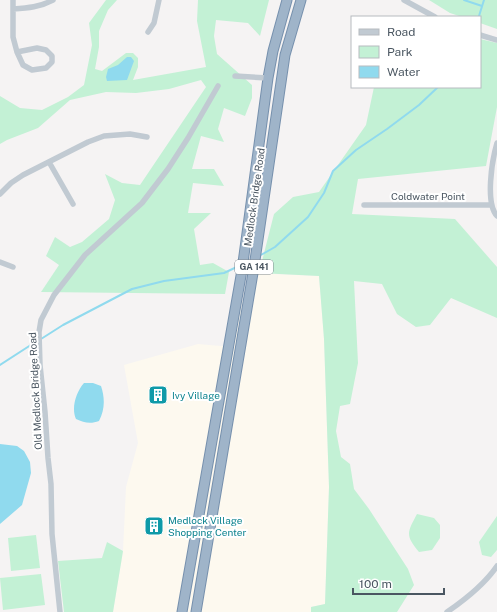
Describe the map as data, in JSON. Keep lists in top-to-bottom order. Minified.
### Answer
{"streets":{"highway":["Medlock Bridge Road","GA 141"],"street":["Coldwater Point","Old Medlock Bridge Road"]},"places":{"building":["Ivy Village","Medlock Village Shopping Center"]},"legend":["Road","Park","Water"],"scale_bar":"100 m"}
